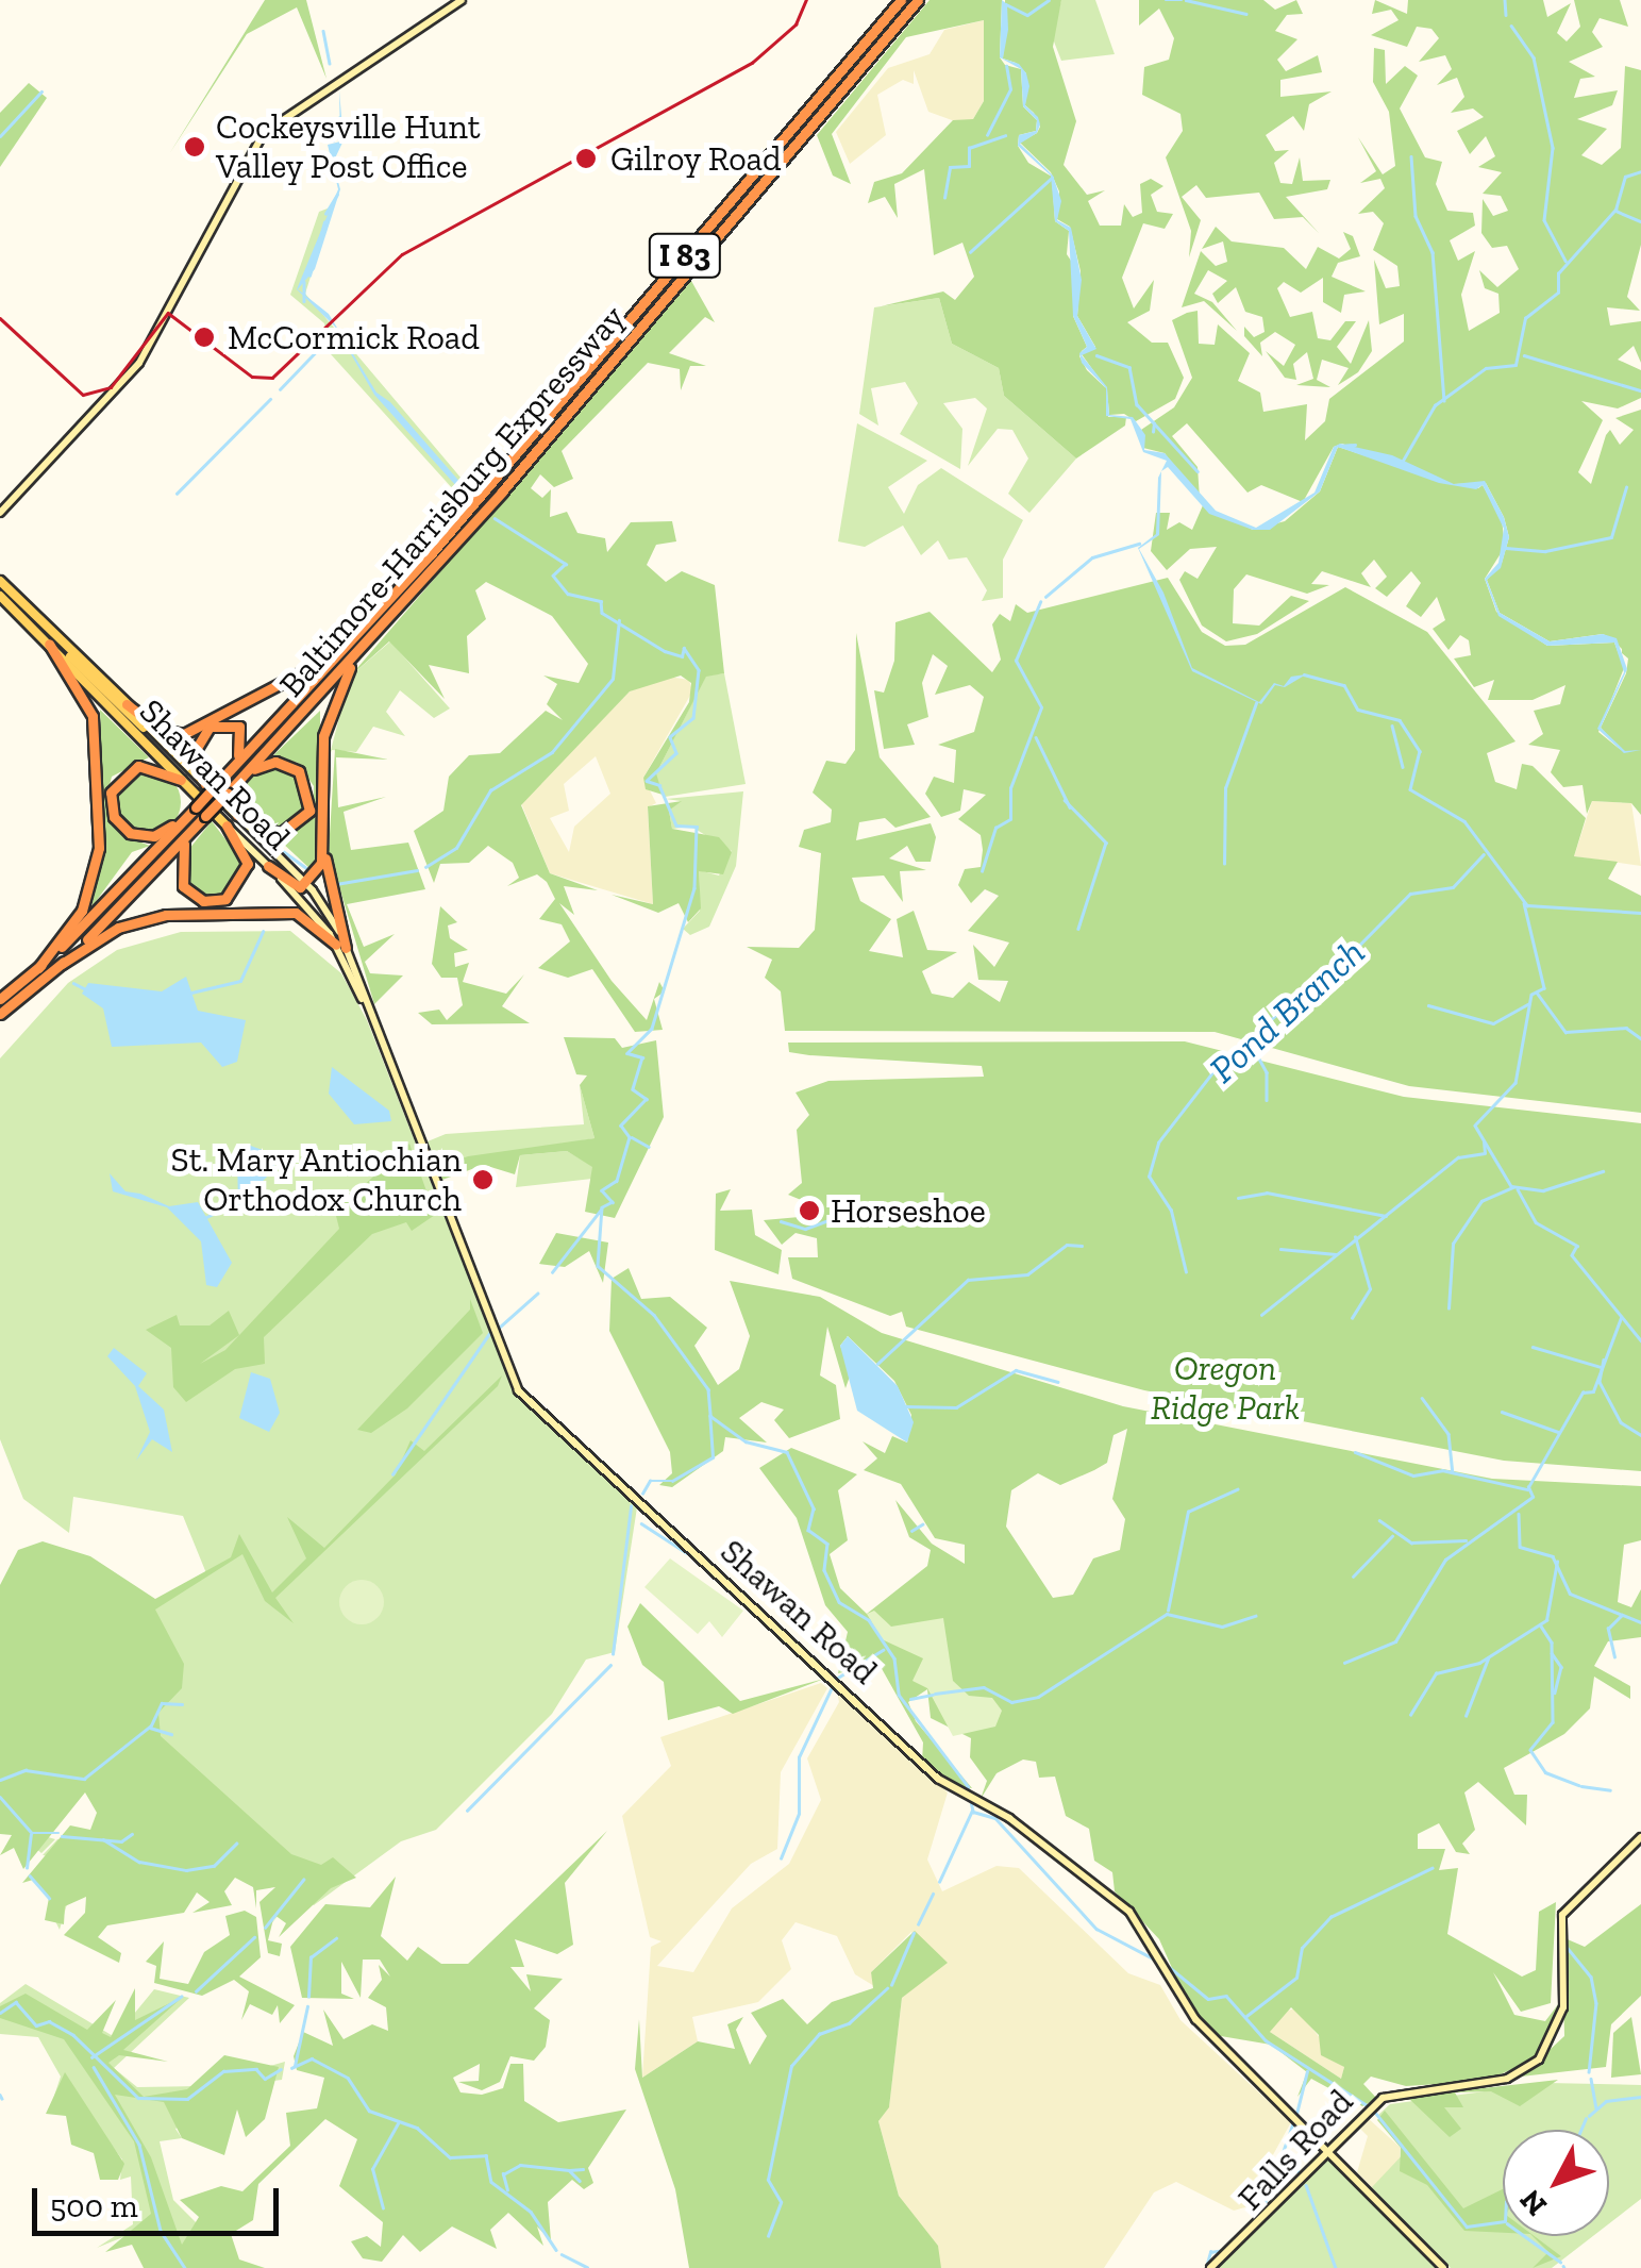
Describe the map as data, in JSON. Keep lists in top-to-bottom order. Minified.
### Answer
{"streets":{"highway":["I 83","Baltimore-Harrisburg Expressway"],"main road":["Shawan Road","Falls Road"]},"crossings":[["Baltimore-Harrisburg Expressway","Shawan Road"],["Shawan Road","Falls Road"]],"water":["Pond Branch"],"parks":["Oregon Ridge Park"],"places":["Cockeysville Hunt Valley Post Office","Gilroy Road","McCormick Road","St. Mary Antiochian Orthodox Church","Horseshoe"],"scale_bar":"500 m","north":"bottom left"}
